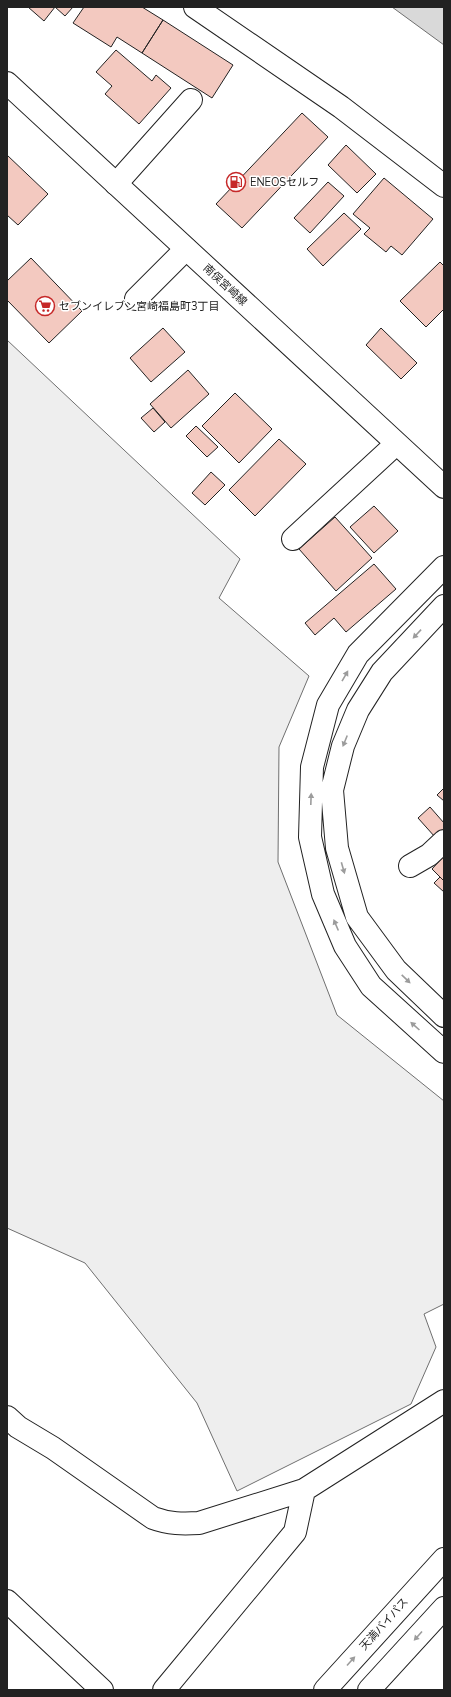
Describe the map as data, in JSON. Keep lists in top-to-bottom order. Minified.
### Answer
{"streets":{"main road":["南俣宮崎線","天満バイパス"]},"places":{"fuel station":["ENEOSセルフ"],"supermarket":["セブンイレブン宮崎福島町3丁目"]}}
